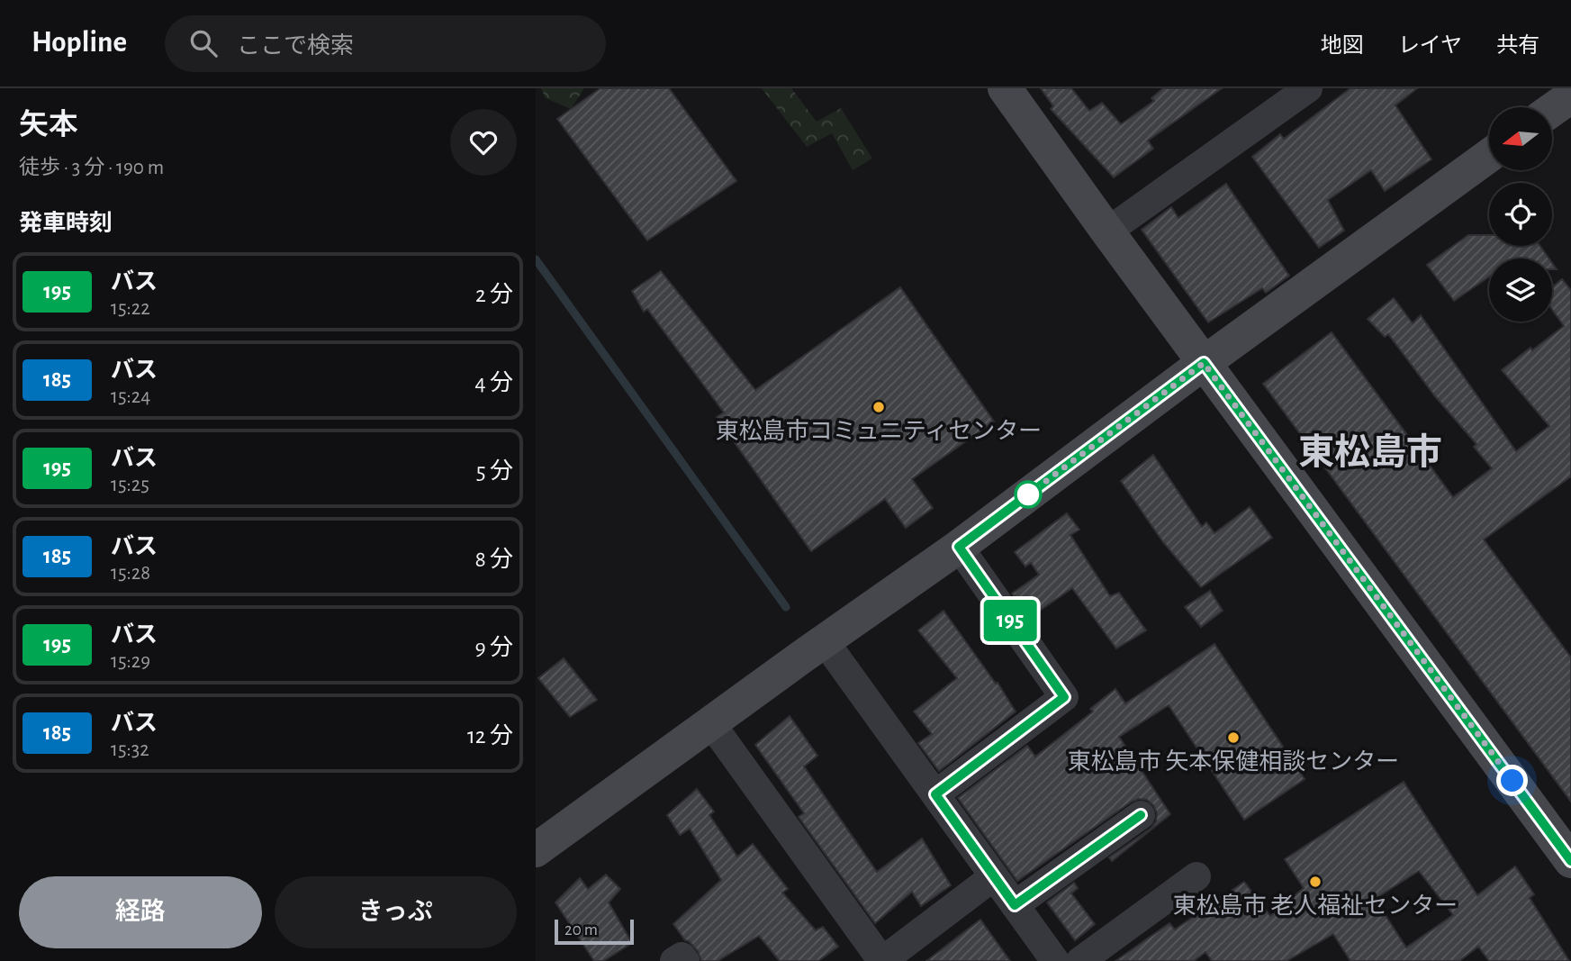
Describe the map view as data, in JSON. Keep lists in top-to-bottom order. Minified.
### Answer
{"districts":["東松島市"],"places":["東松島市コミュニティセンター","東松島市 矢本保健相談センター","東松島市 老人福祉センター"],"lines":["bus line 195"],"scale_bar":"20 m","north":"left","page":{"header":"Hopline","search":"ここで検索","nav":["地図","レイヤ","共有"],"heading":[["矢本","徒歩 · 3 分 · 190 m"],"発車時刻"],"on_map":"195","list":[{"mark":"195","name":"バス","note":"15:22","value":"2 分"},{"mark":"185","name":"バス","note":"15:24","value":"4 分"},{"mark":"195","name":"バス","note":"15:25","value":"5 分"},{"mark":"185","name":"バス","note":"15:28","value":"8 分"},{"mark":"195","name":"バス","note":"15:29","value":"9 分"},{"mark":"185","name":"バス","note":"15:32","value":"12 分"}],"buttons":["経路","きっぷ"],"scale":"20 m"}}
